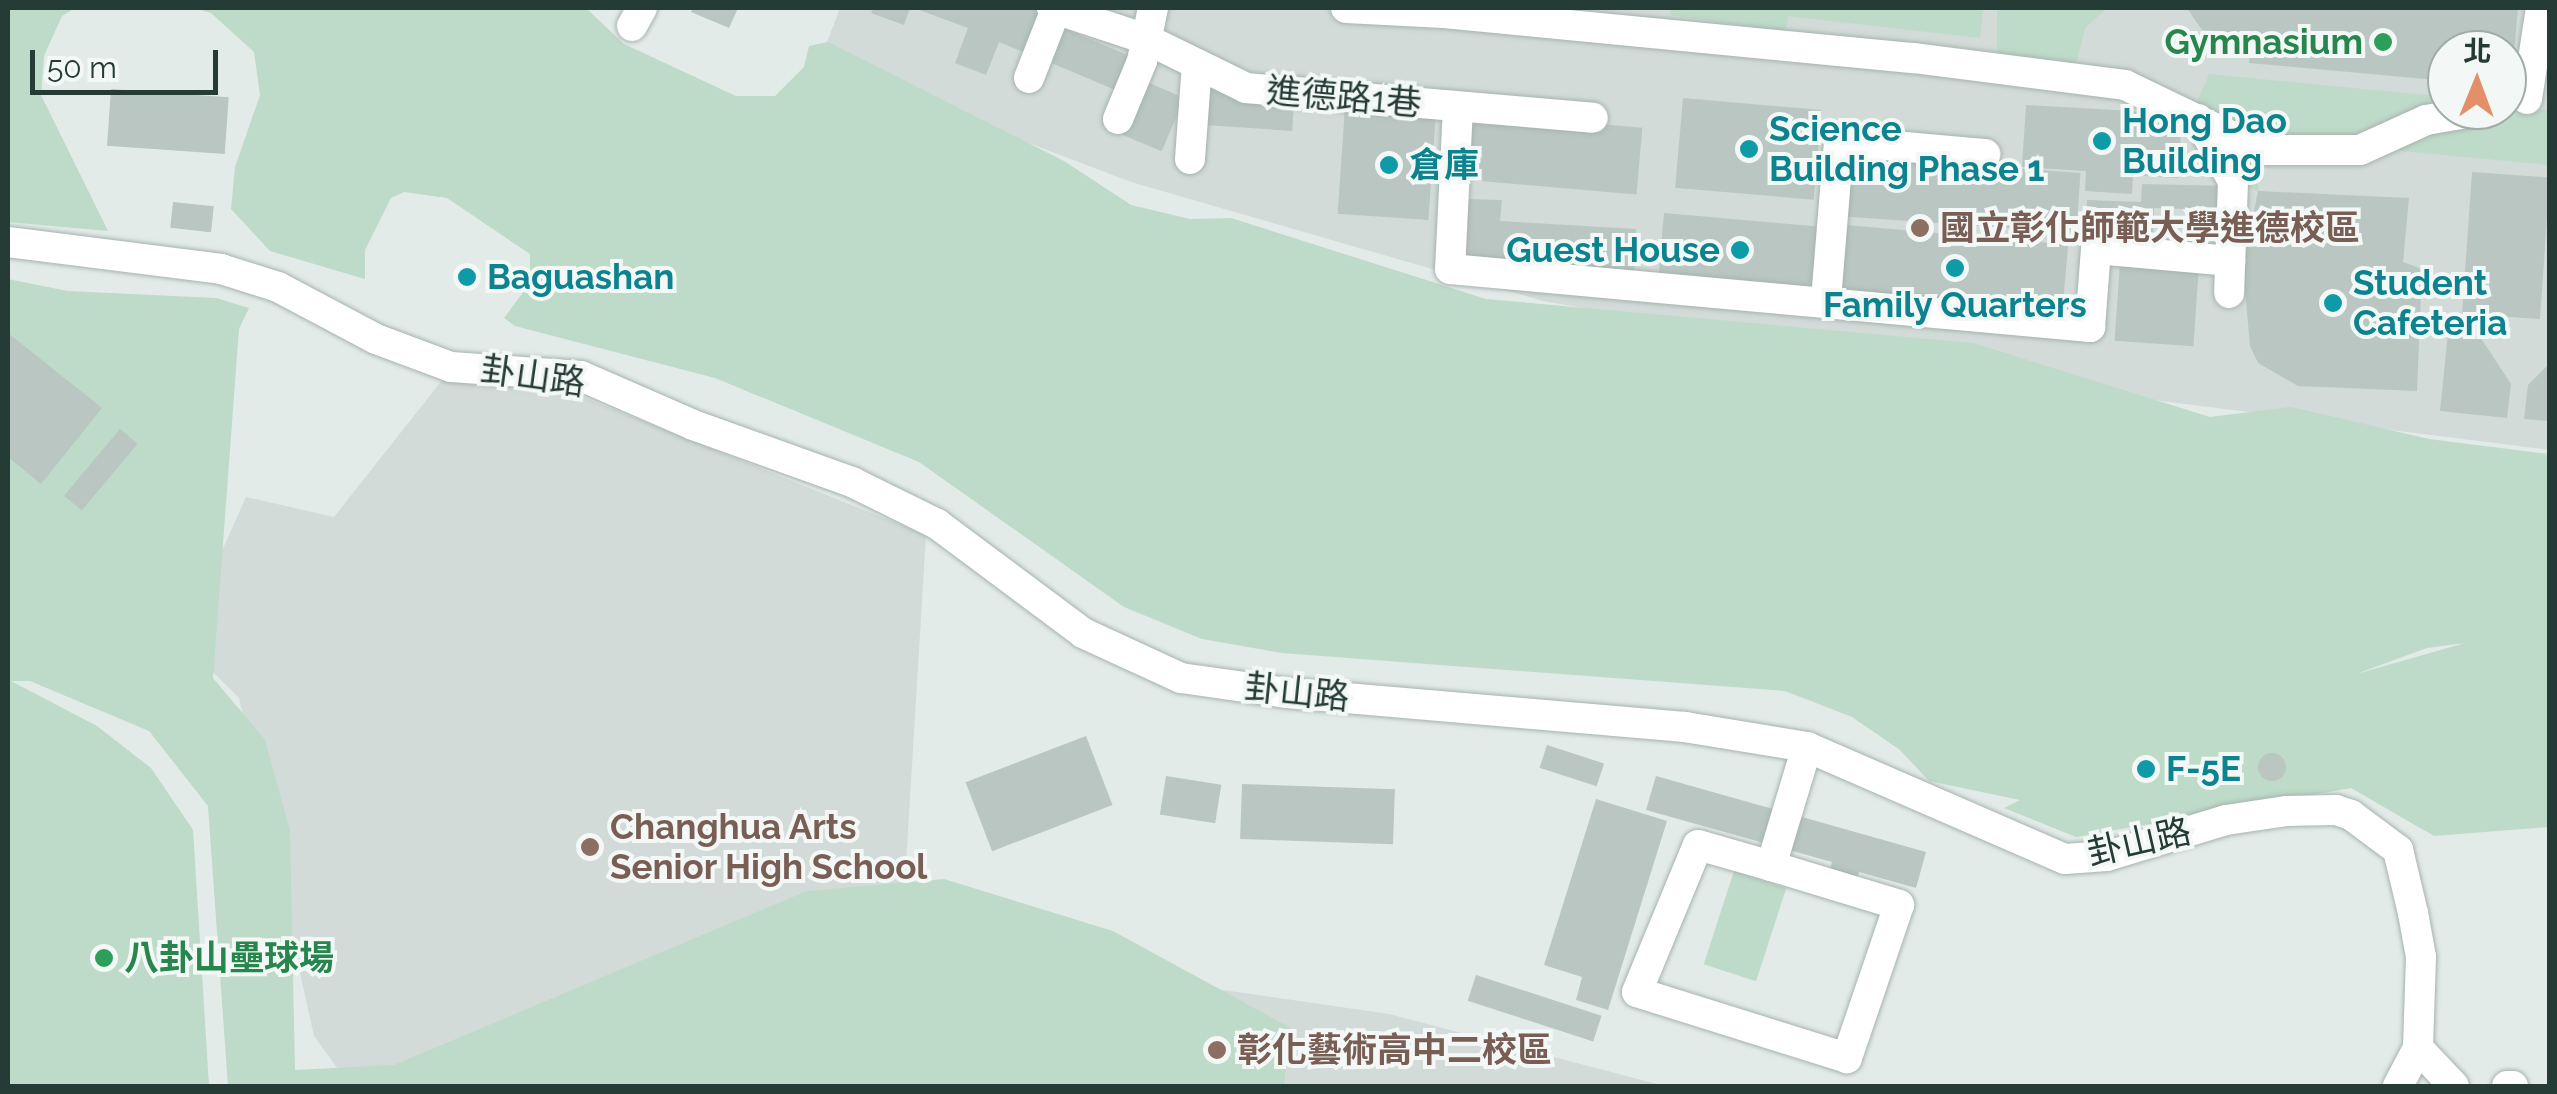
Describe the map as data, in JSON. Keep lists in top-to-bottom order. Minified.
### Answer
{"streets":{"street":["進德路1巷","卦山路"]},"places":["Gymnasium","Hong Dao Building","Science Building Phase 1","倉庫","國立彰化師範大學進德校區","Guest House","Family Quarters","Baguashan","Student Cafeteria","F-5E","Changhua Arts Senior High School","八卦山壘球場","彰化藝術高中二校區"],"scale_bar":"50 m","north":"top"}
